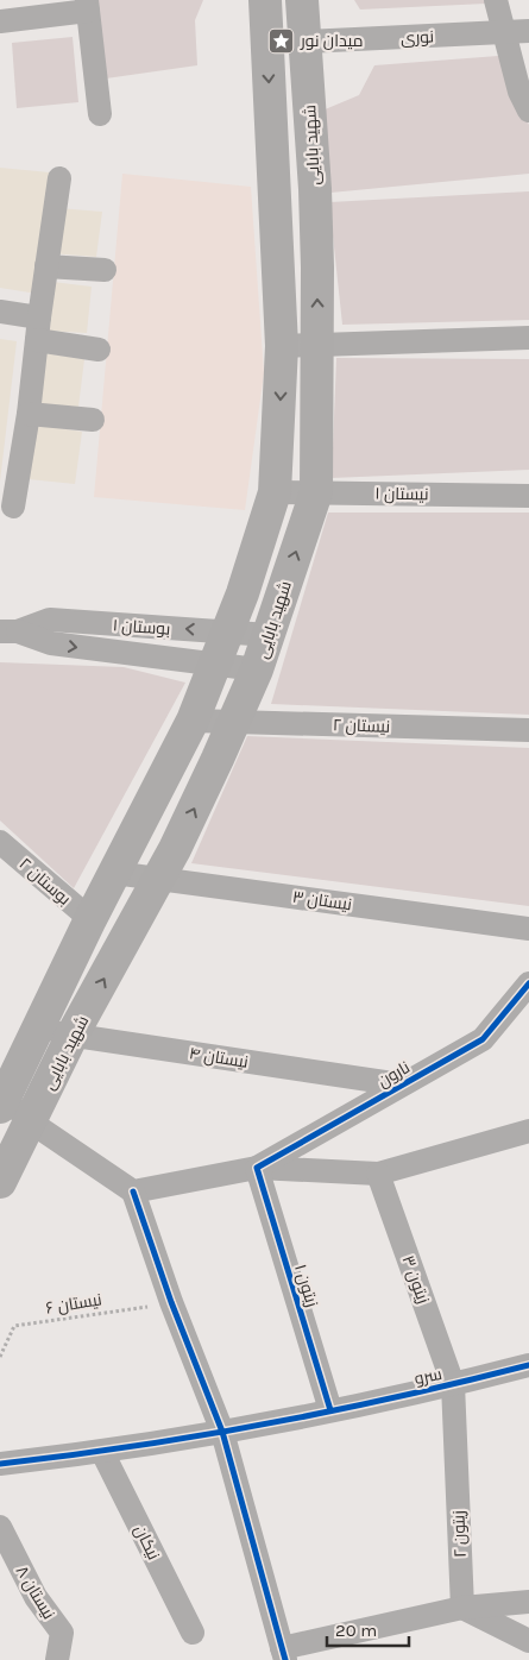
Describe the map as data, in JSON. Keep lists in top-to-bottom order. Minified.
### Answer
{"streets":{"main road":["شهید بابایی"],"street":["نوری","نیستان ۱","بوستان ۱","نیستان ۲","بوستان ۲","نیستان ۳","نیستان ۴","نارون","زیتون ۳","زیتون ۱","سرو","زیتون ۲","نیکان","نیستان ۸"],"path":["نیستان ۶"]},"crossings":[["نوری","شهید بابایی"],["شهید بابایی","نیستان ۱"],["شهید بابایی","بوستان ۱"],["شهید بابایی","نیستان ۲"],["شهید بابایی","بوستان ۲"],["شهید بابایی","نیستان ۳"],["شهید بابایی","نیستان ۴"],["نیستان ۴","نارون"],["نارون","زیتون ۱"],["زیتون ۳","سرو"],["زیتون ۳","زیتون ۲"],["زیتون ۱","سرو"],["سرو","زیتون ۲"],["سرو","نیکان"]],"places":{"place":["میدان نور"]},"scale_bar":"20 m"}
